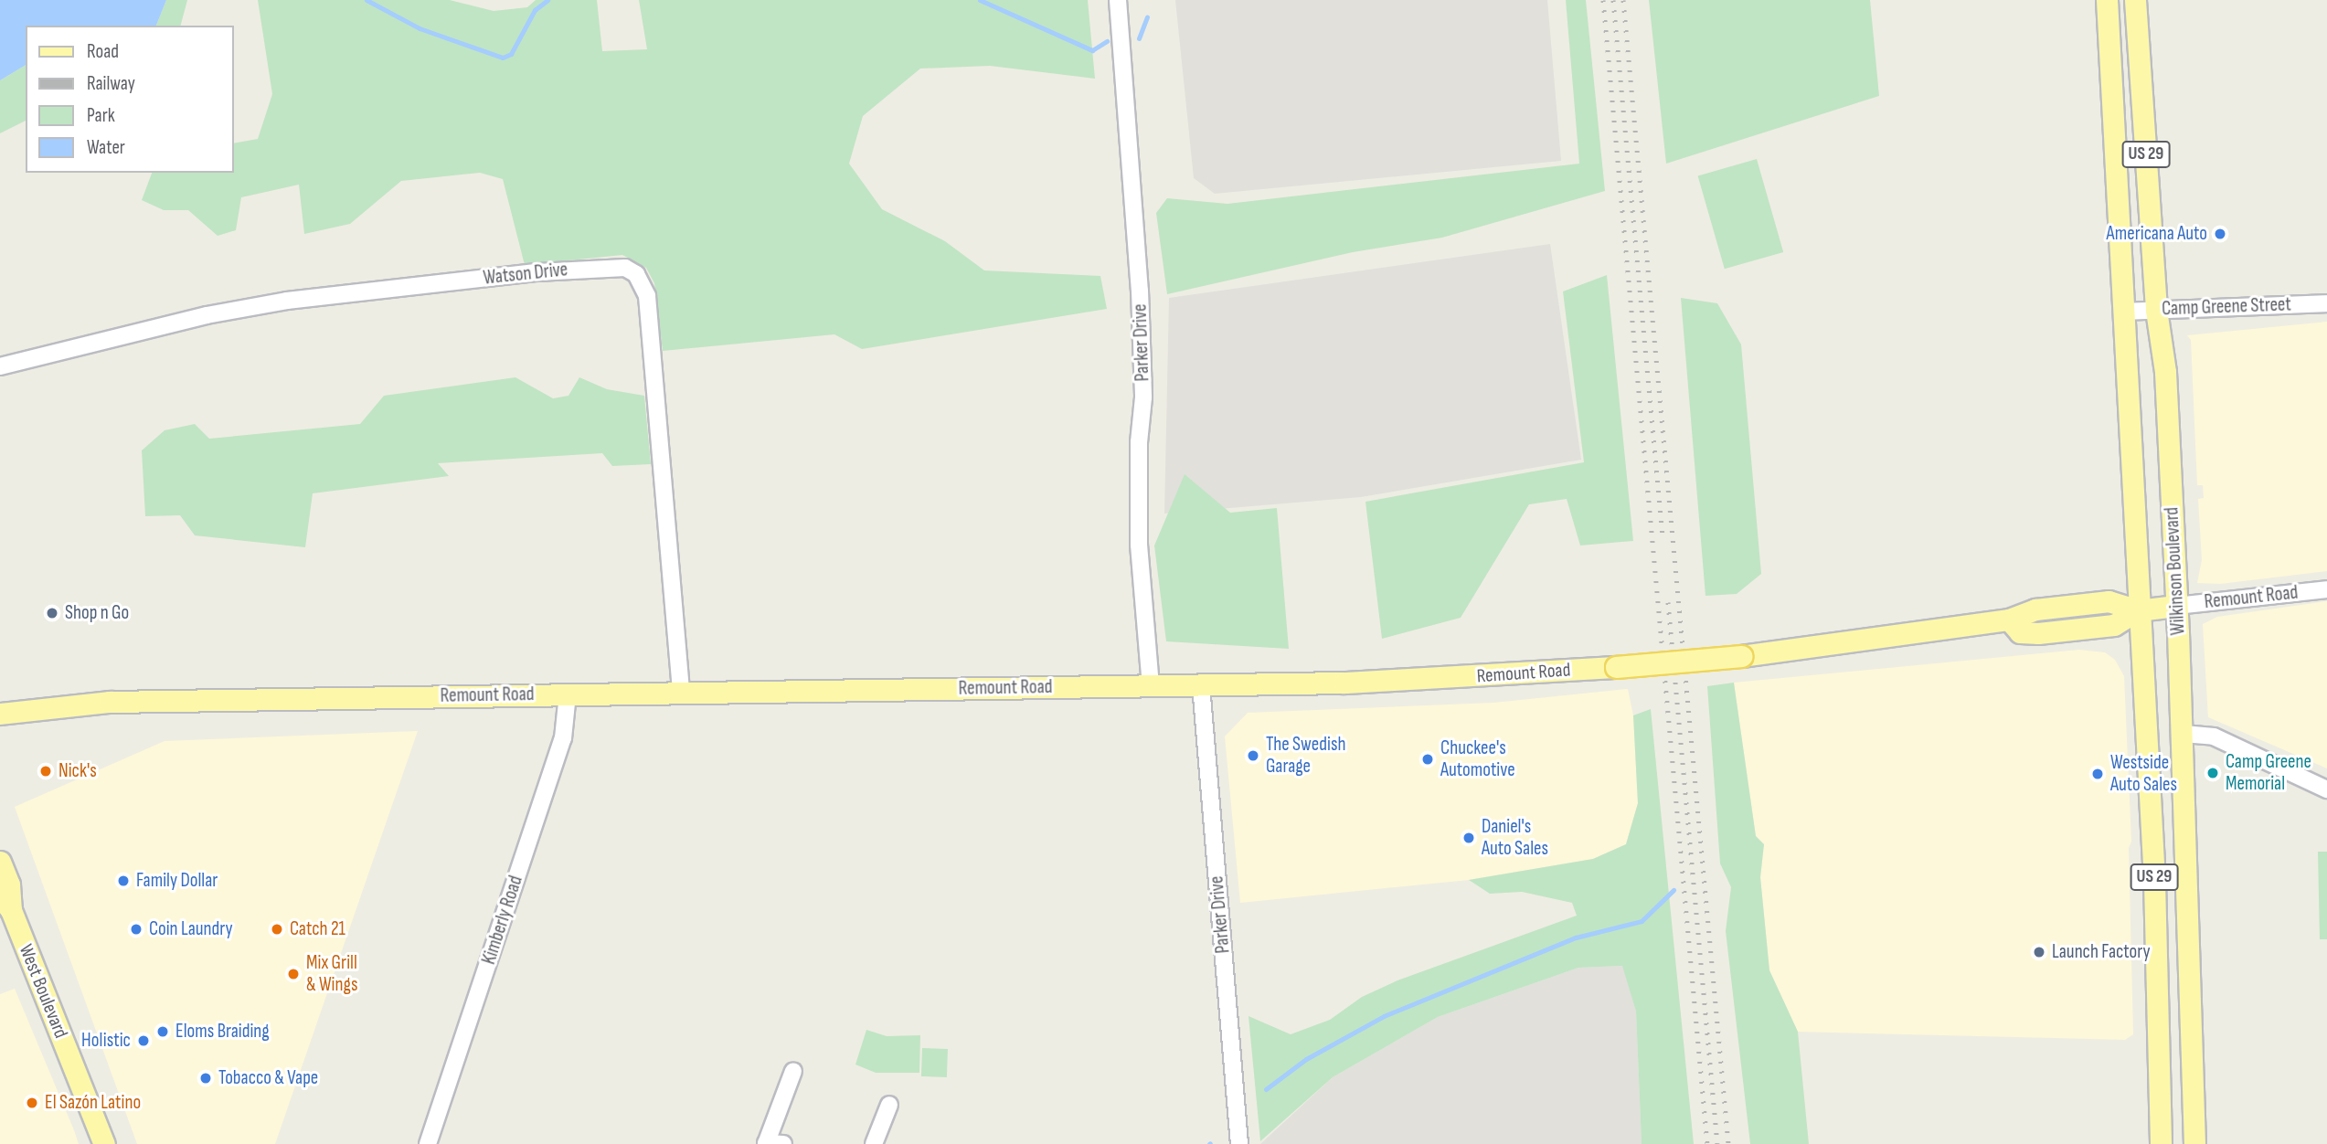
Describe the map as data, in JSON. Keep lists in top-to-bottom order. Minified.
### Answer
{"streets":{"main road":["US 29","Wilkinson Boulevard","Remount Road","West Boulevard"],"street":["Watson Drive","Camp Greene Street","Parker Drive","Kimberly Road"]},"crossings":[["Watson Drive","Remount Road"],["Camp Greene Street","Wilkinson Boulevard"],["Parker Drive","Remount Road"],["Wilkinson Boulevard","Remount Road"],["Remount Road","Kimberly Road"]],"places":["Americana Auto","Shop n Go","The Swedish Garage","Chuckee's Automotive","Nick's","Camp Greene Memorial","Westside Auto Sales","Daniel's Auto Sales","Family Dollar","Coin Laundry","Catch 21","Launch Factory","Mix Grill & Wings","Eloms Braiding","Holistic","Tobacco & Vape","El Sazón Latino"],"legend":["Road","Railway","Park","Water"]}
